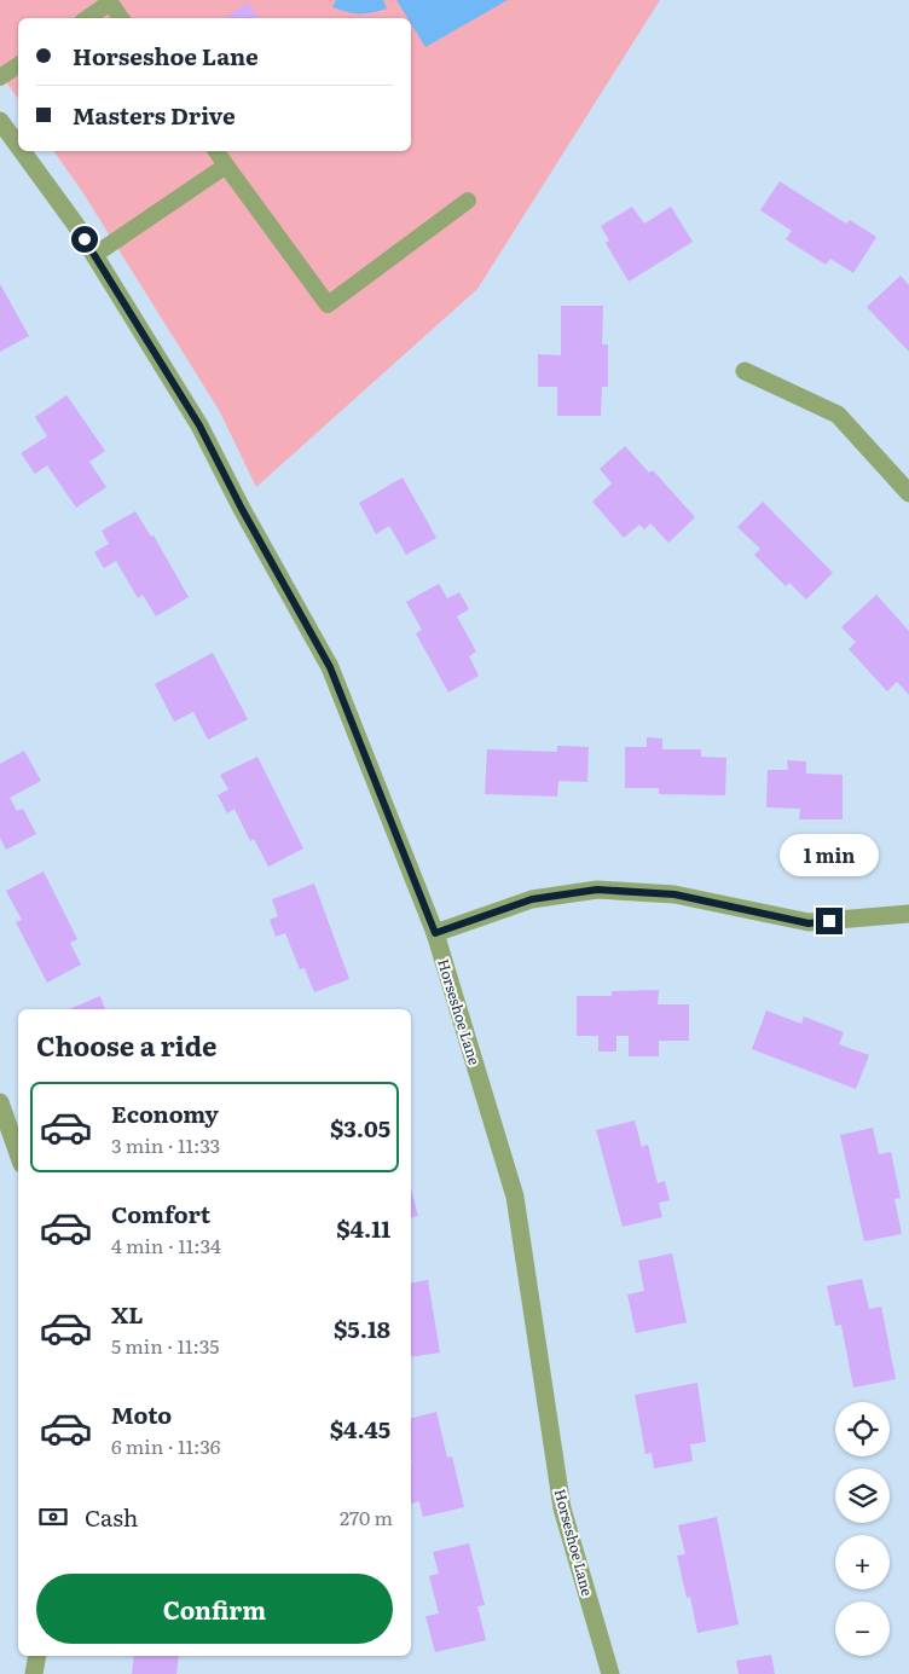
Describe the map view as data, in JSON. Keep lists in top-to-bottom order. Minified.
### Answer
{"streets":{"street":["Horseshoe Lane"]},"page":{"banner":["Horseshoe Lane","Masters Drive"],"bubble":"1 min","heading":"Choose a ride","list":[{"name":"Economy","note":"3 min · 11:33","value":"$3.05"},{"name":"Comfort","note":"4 min · 11:34","value":"$4.11"},{"name":"XL","note":"5 min · 11:35","value":"$5.18"},{"name":"Moto","note":"6 min · 11:36","value":"$4.45"}],"map_buttons":["+","−"],"pay":["Cash","270 m"],"buttons":"Confirm"}}
